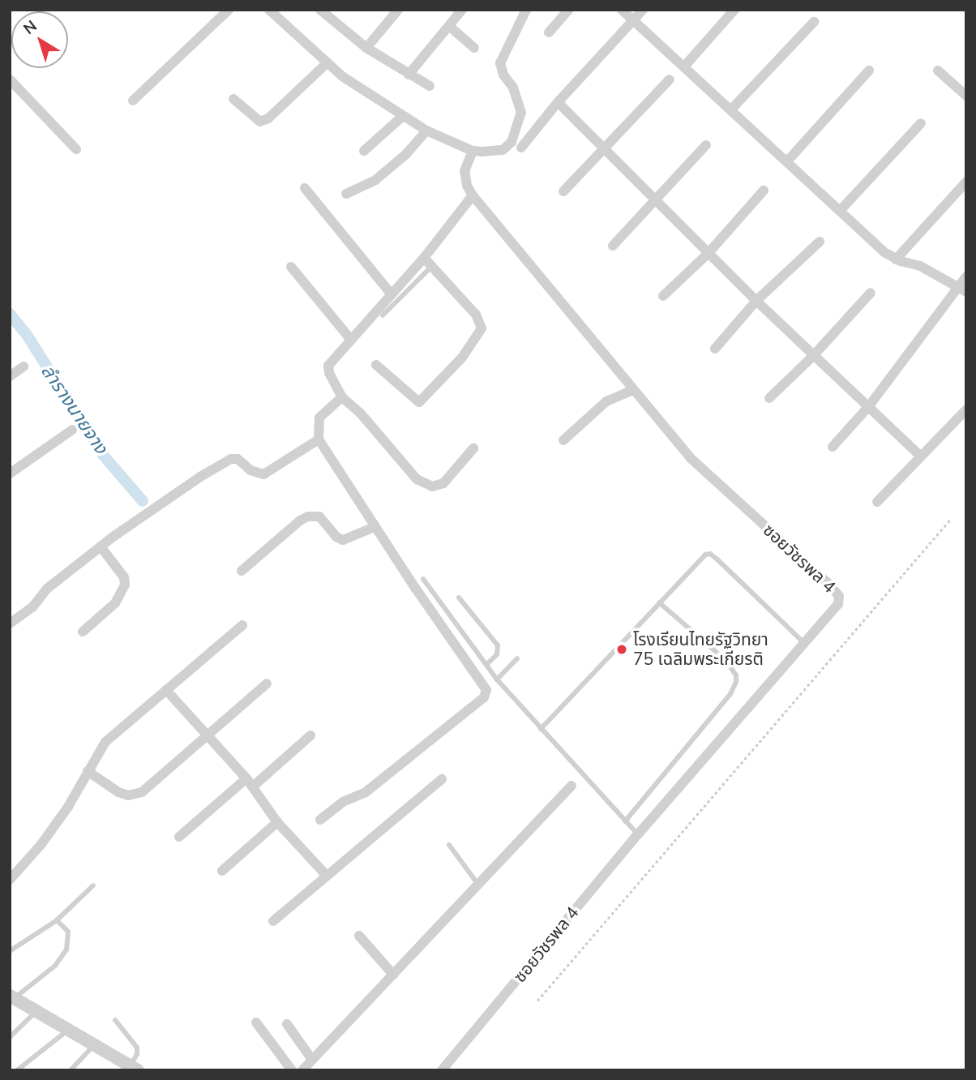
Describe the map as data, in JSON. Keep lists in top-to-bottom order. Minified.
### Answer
{"streets":{"street":["ซอยวัชรพล 4"]},"water":["ลำรางนายจาง"],"places":["โรงเรียนไทยรัฐวิทยา 75 เฉลิมพระเกียรติ"],"north":"top left"}
